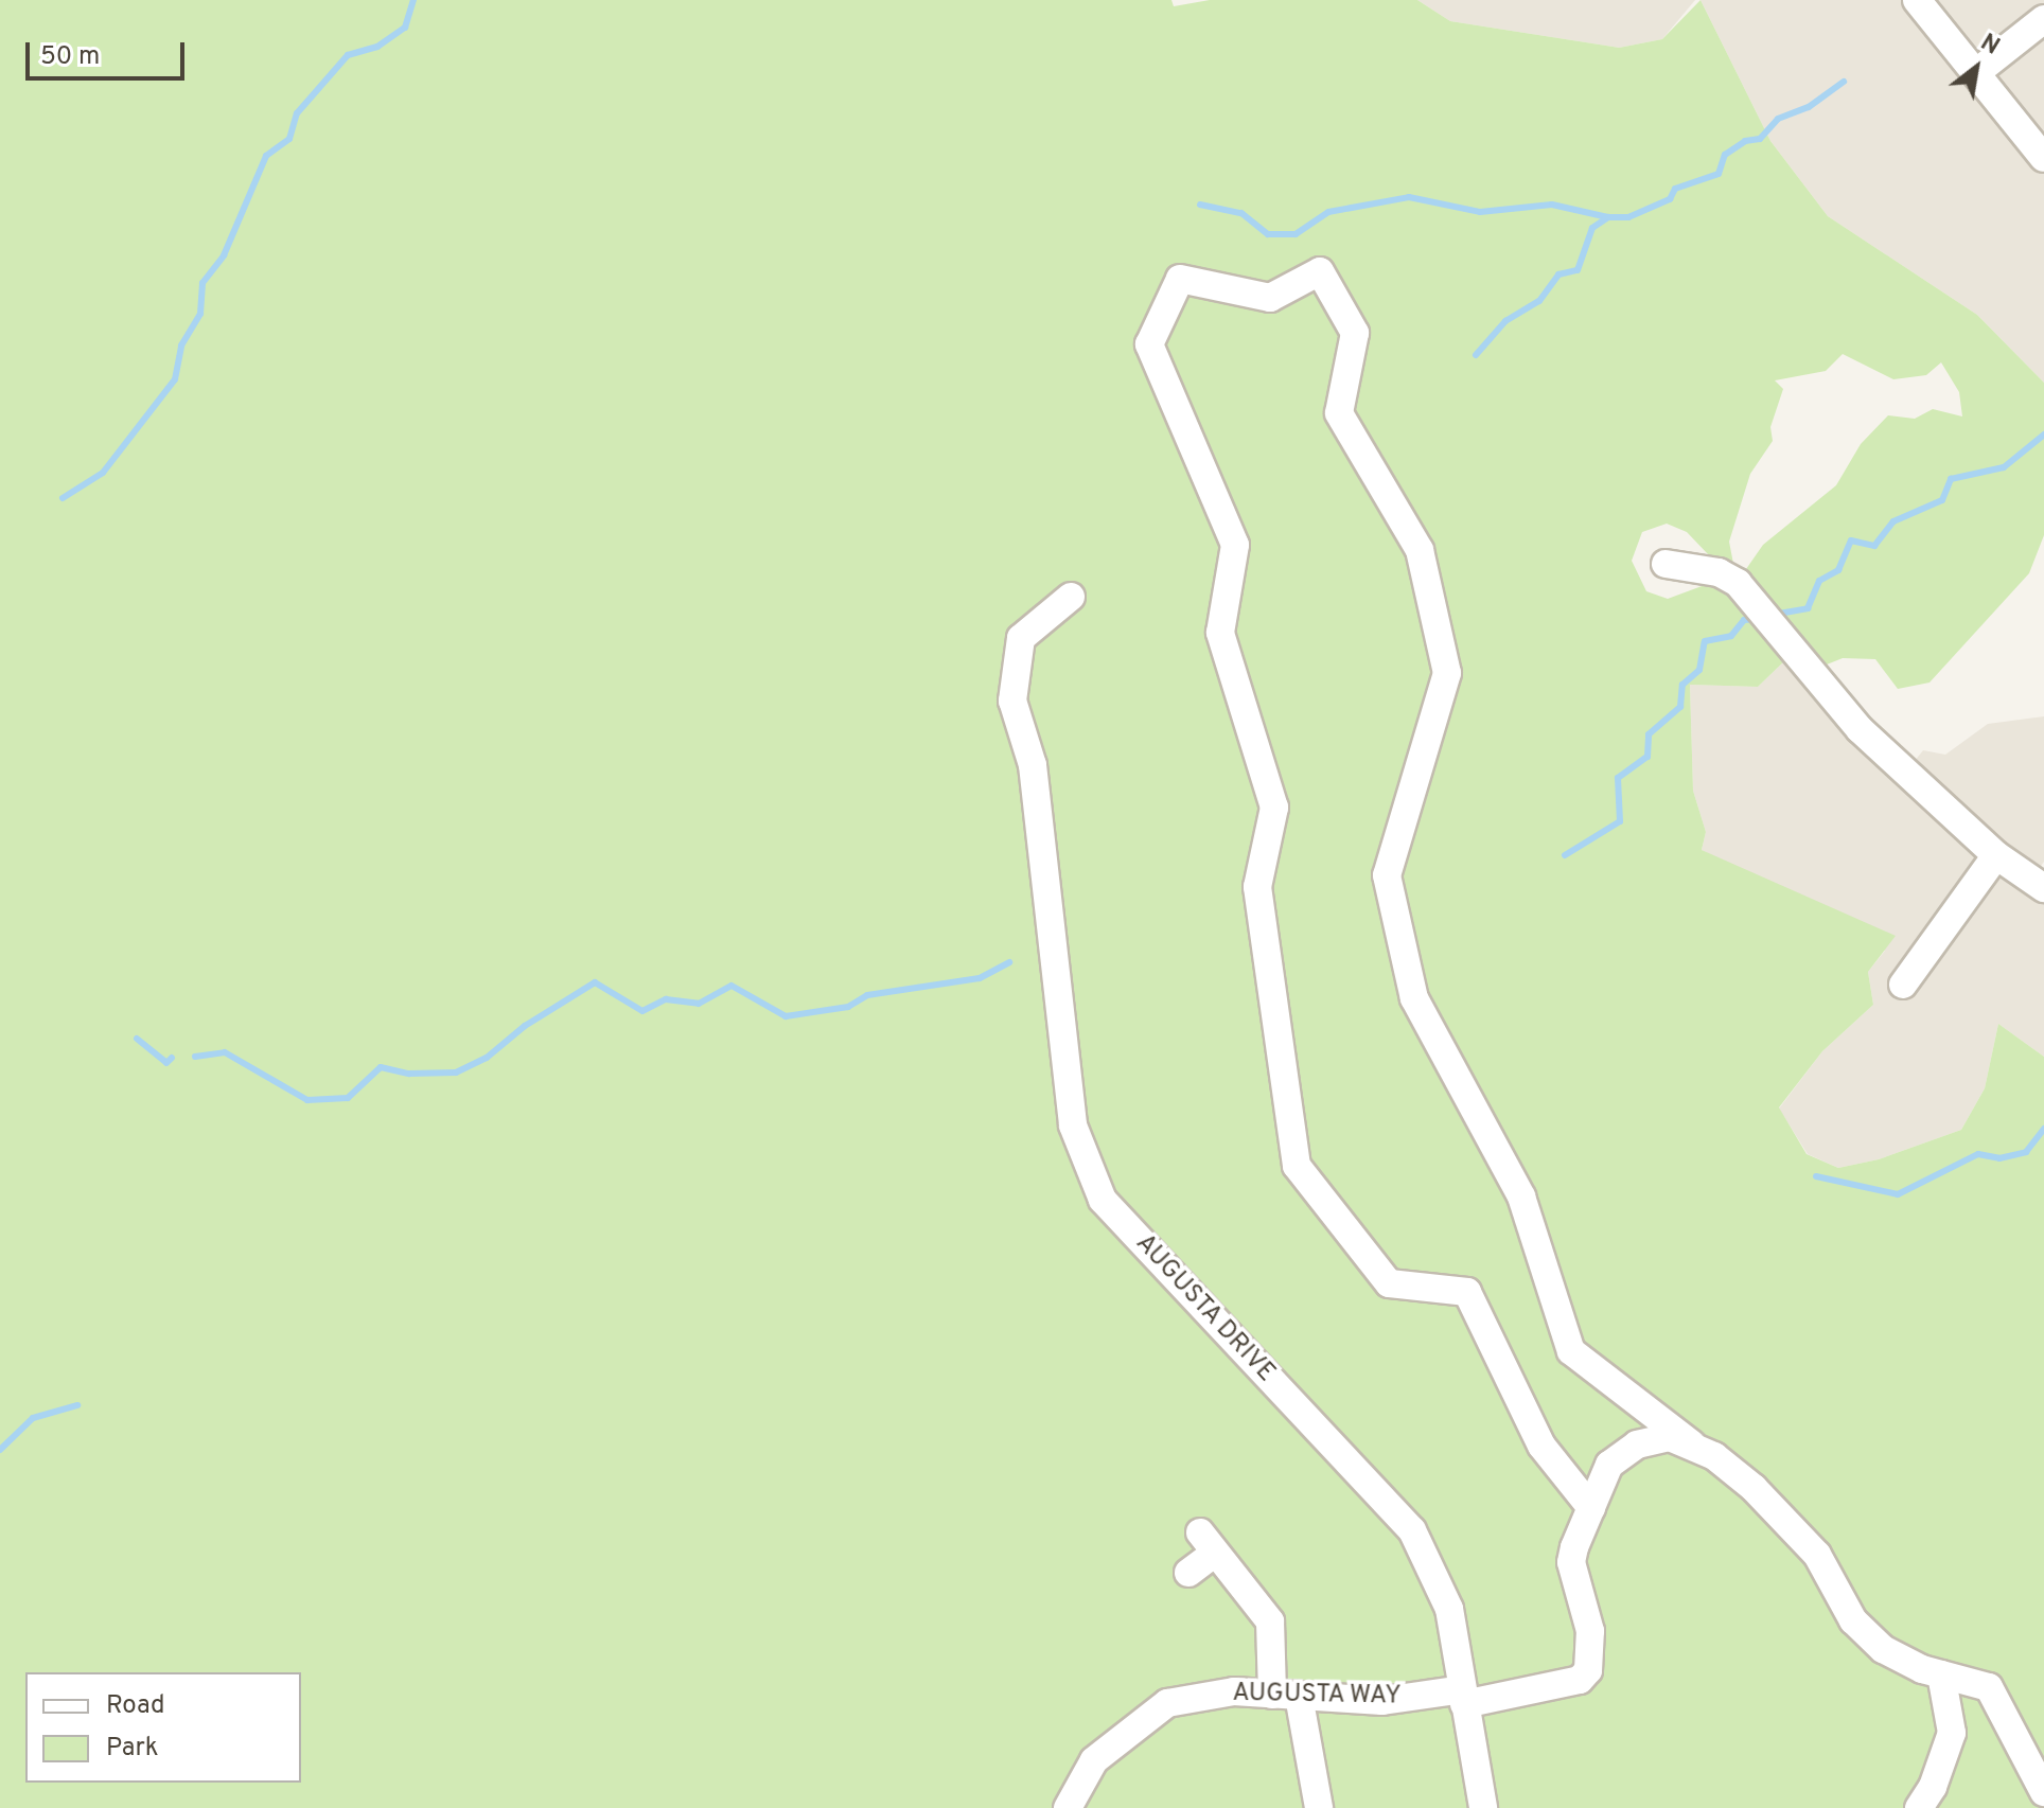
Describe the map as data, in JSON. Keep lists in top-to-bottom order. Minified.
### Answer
{"streets":{"street":["AUGUSTA DRIVE","AUGUSTA WAY"]},"crossings":[["AUGUSTA DRIVE","AUGUSTA WAY"]],"legend":["Road","Park"],"scale_bar":"50 m","north":"top right"}
